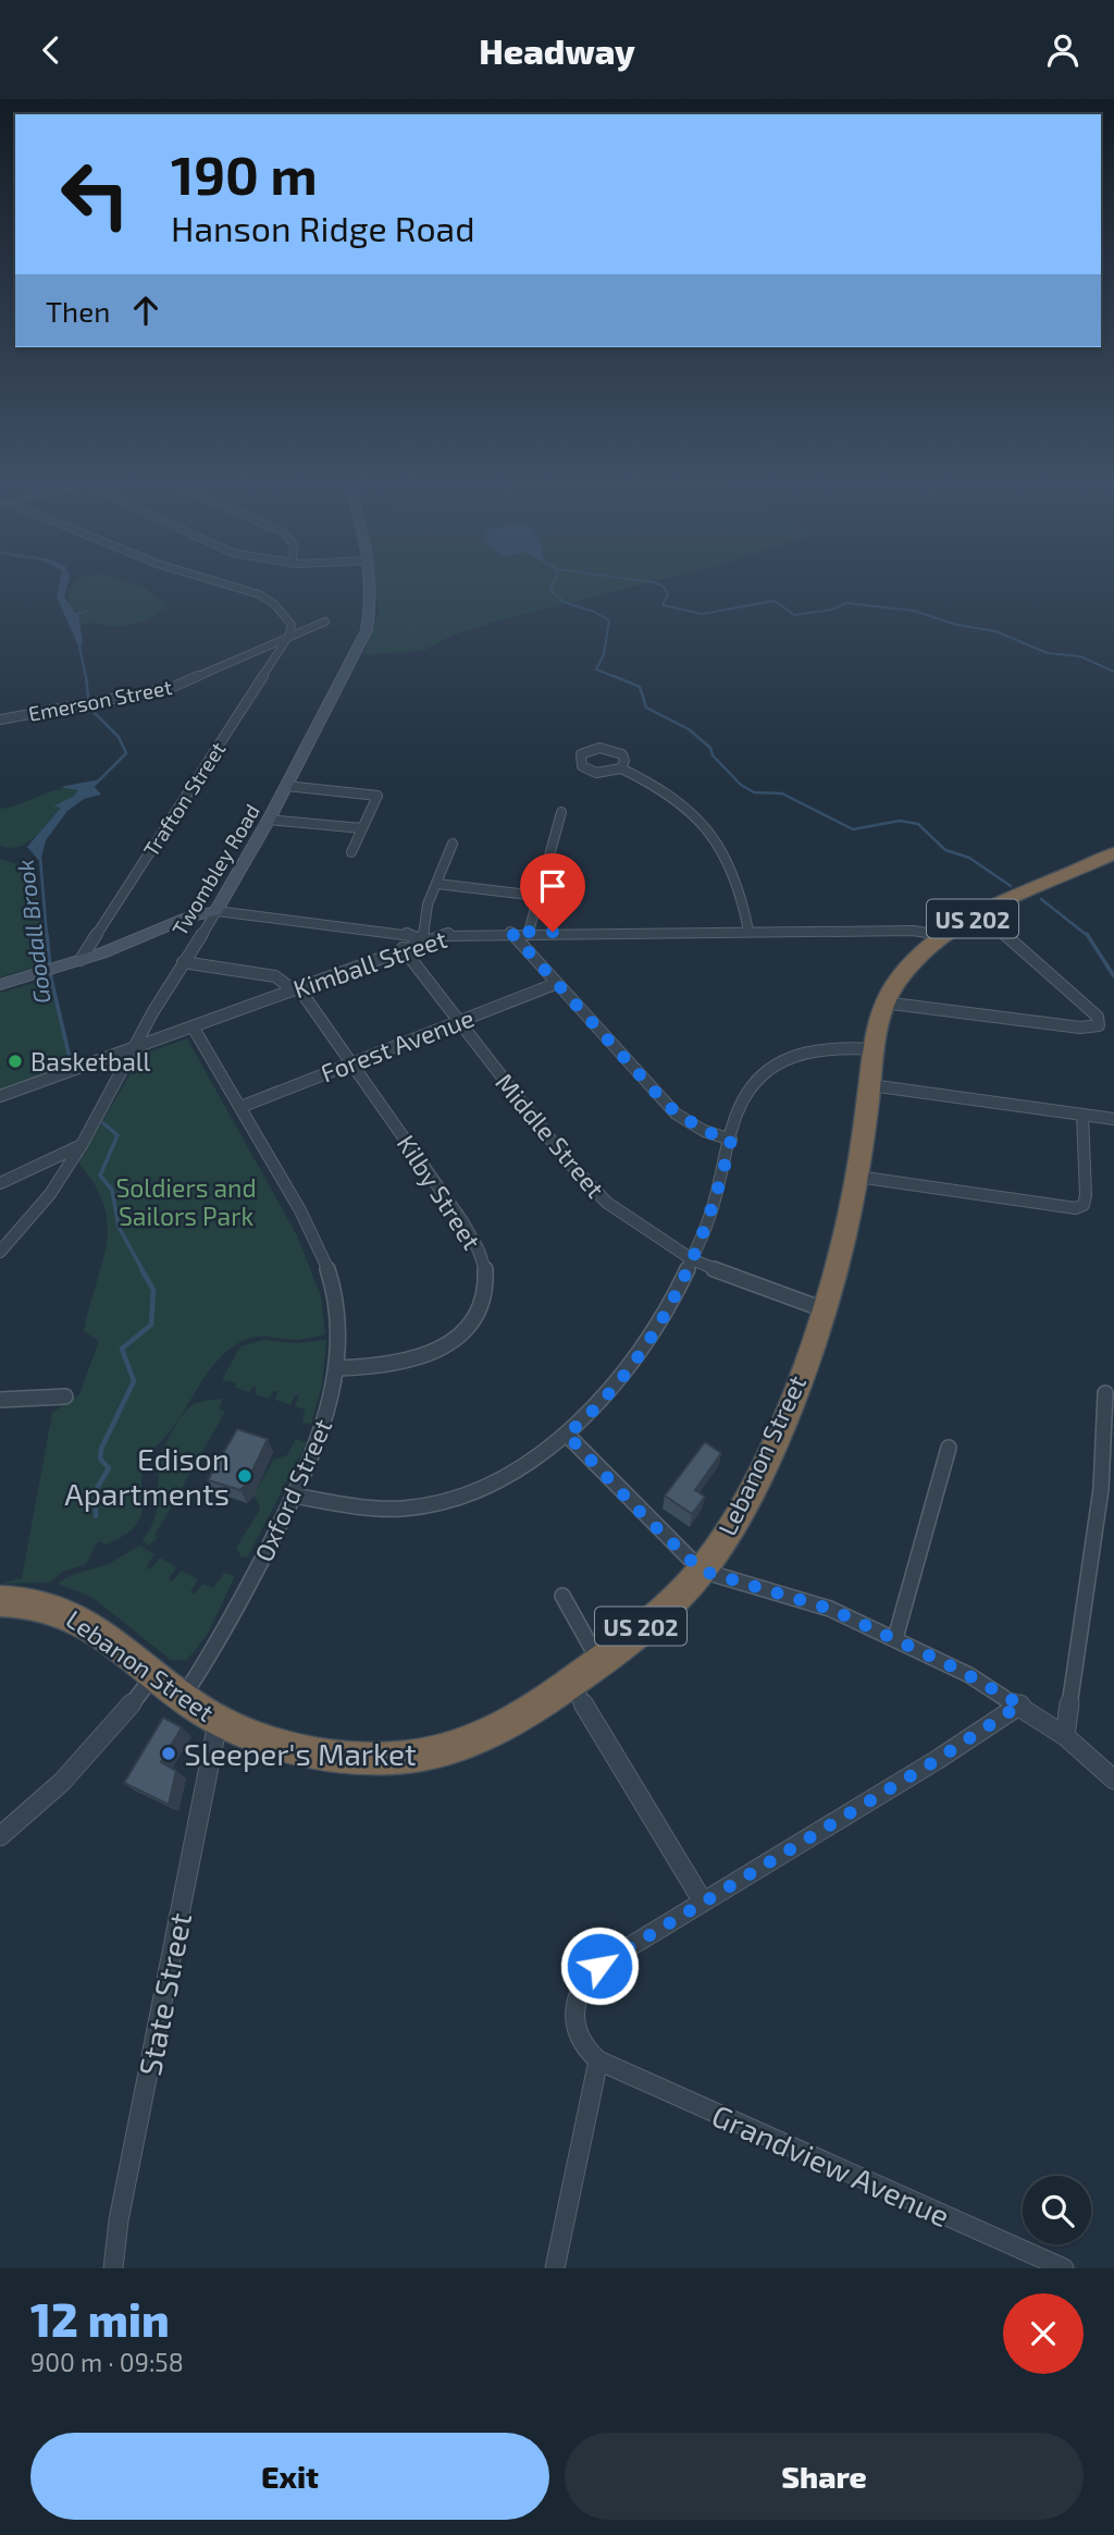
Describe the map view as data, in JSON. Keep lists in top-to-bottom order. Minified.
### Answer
{"streets":{"highway":["US 202","Lebanon Street"],"street":["Emerson Street","Trafton Street","Twombley Road","Kimball Street","Forest Avenue","Middle Street","Kilby Street","Oxford Street","State Street","Grandview Avenue"]},"crossings":[["Emerson Street","Trafton Street"],["Twombley Road","Kimball Street"],["Kimball Street","Middle Street"],["Kimball Street","Kilby Street"],["Kimball Street","Lebanon Street"],["Kimball Street","Oxford Street"],["Forest Avenue","Middle Street"],["Forest Avenue","Kilby Street"],["Forest Avenue","Oxford Street"],["Middle Street","Lebanon Street"],["Kilby Street","Oxford Street"],["Lebanon Street","Oxford Street"],["Lebanon Street","State Street"]],"water":["Goodall Brook"],"parks":["Soldiers and Sailors Park"],"places":["Basketball","Edison Apartments","Sleeper's Market"],"page":{"header":"Headway","turn":["190 m","Hanson Ridge Road"],"then":"Then","heading":["12 min","900 m · 09:58"],"buttons":["Exit","Share"]}}
